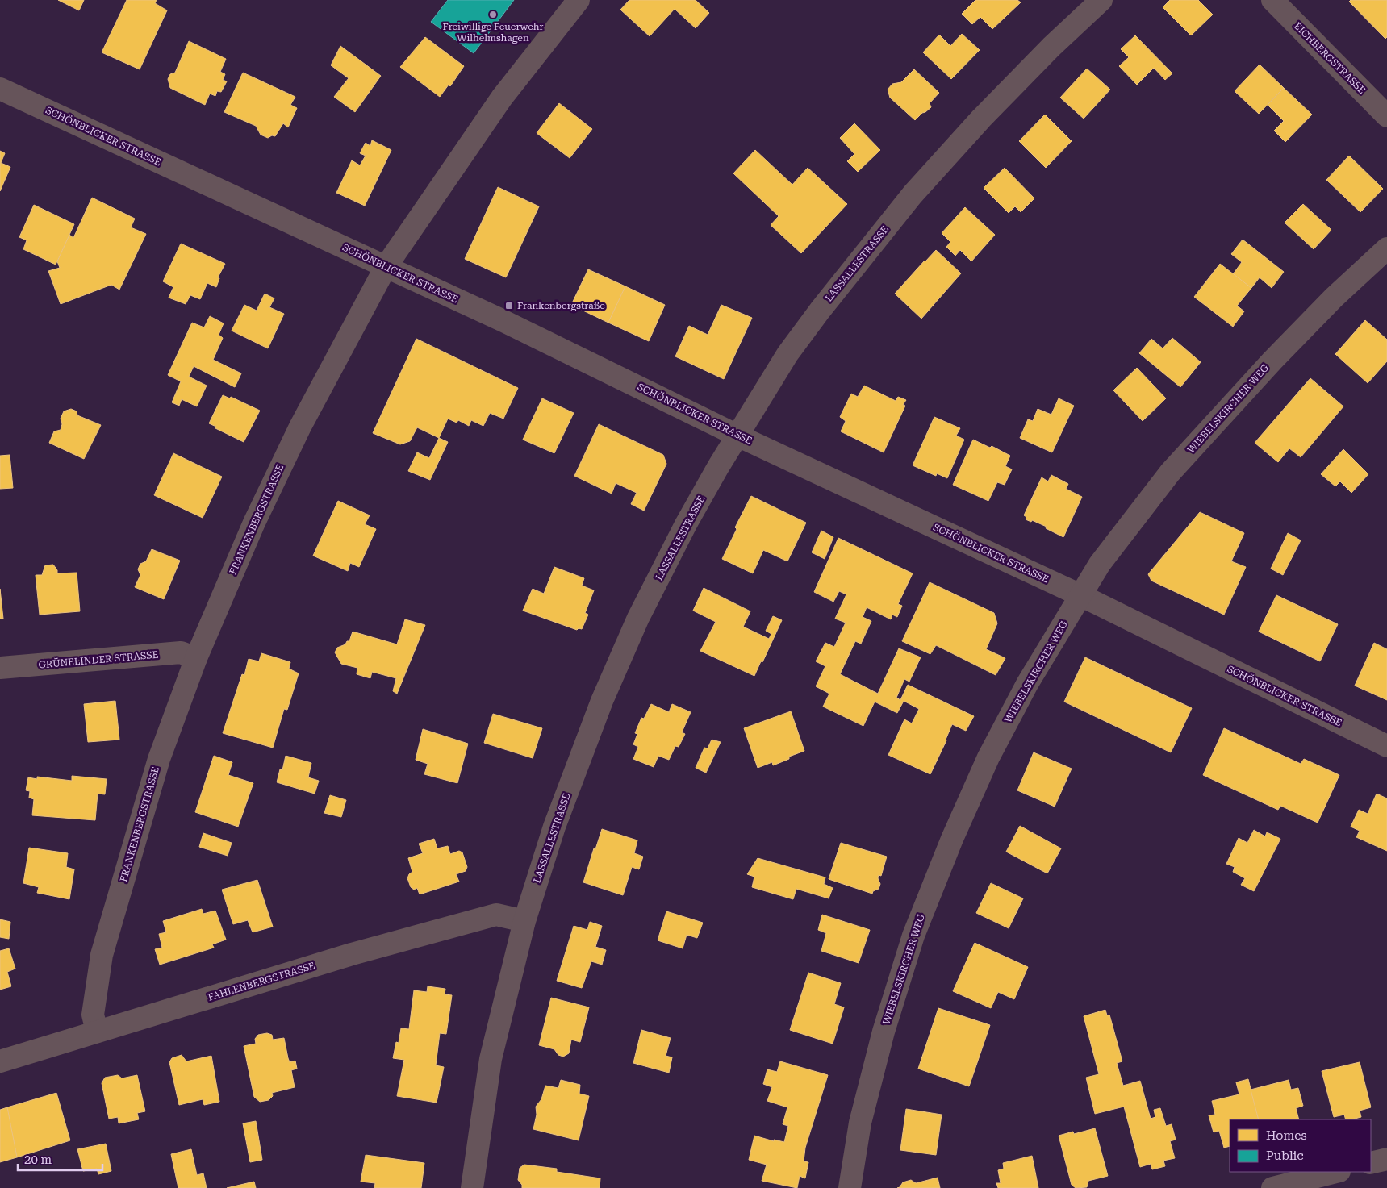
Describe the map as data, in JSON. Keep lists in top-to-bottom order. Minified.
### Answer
{"streets":{"street":["EICHBERGSTRASSE","SCHÖNBLICKER STRASSE","LASSALLESTRASSE","WIEBELSKIRCHER WEG","FRANKENBERGSTRASSE","GRÜNELINDER STRASSE","FAHLENBERGSTRASSE"]},"crossings":[["SCHÖNBLICKER STRASSE","LASSALLESTRASSE"],["SCHÖNBLICKER STRASSE","WIEBELSKIRCHER WEG"],["SCHÖNBLICKER STRASSE","FRANKENBERGSTRASSE"],["LASSALLESTRASSE","FAHLENBERGSTRASSE"],["FRANKENBERGSTRASSE","GRÜNELINDER STRASSE"],["FRANKENBERGSTRASSE","FAHLENBERGSTRASSE"]],"places":{"other":["Freiwillige Feuerwehr Wilhelmshagen"],"transit":["Frankenbergstraße"]},"legend":["Homes","Public"],"scale_bar":"20 m"}
